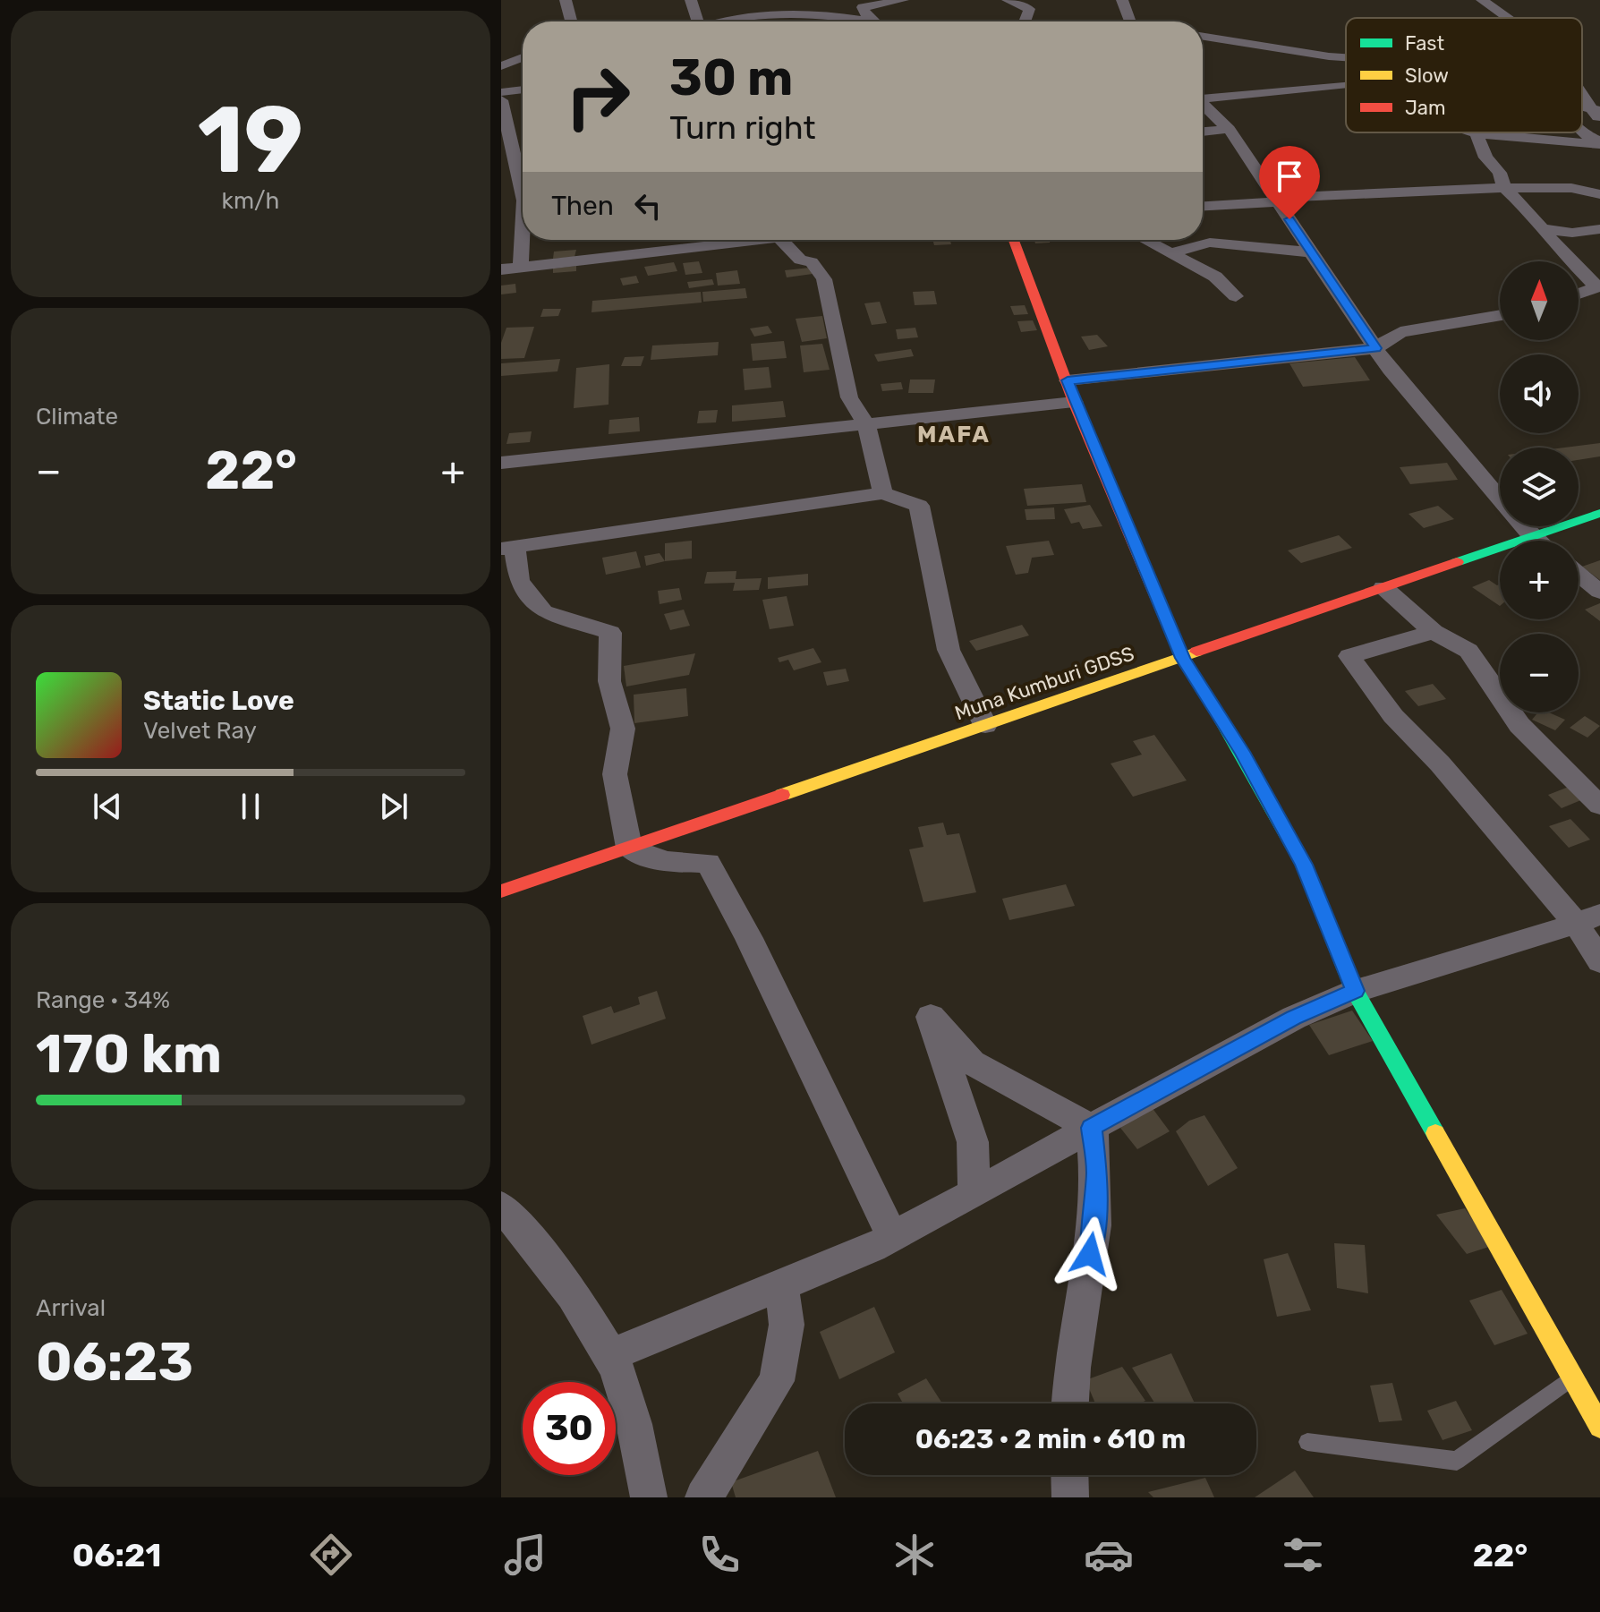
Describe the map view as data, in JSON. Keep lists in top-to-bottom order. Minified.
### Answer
{"streets":{"main road":["Muna Kumburi GDSS"]},"districts":["MAFA"],"legend":["Fast","Slow","Jam"],"north":"top","page":{"tile":[["19","km/h"],"Climate",["Range · 34%","170 km"],["Arrival","06:23"]],"turn":["30 m","Turn right"],"then":"Then","map_buttons":["+","−"],"heat":["−","22°","+"],"song":["Static Love","Velvet Ray"],"limit":"30","trip":"06:23 · 2 min · 610 m","tabs":["06:21","22°"]}}
